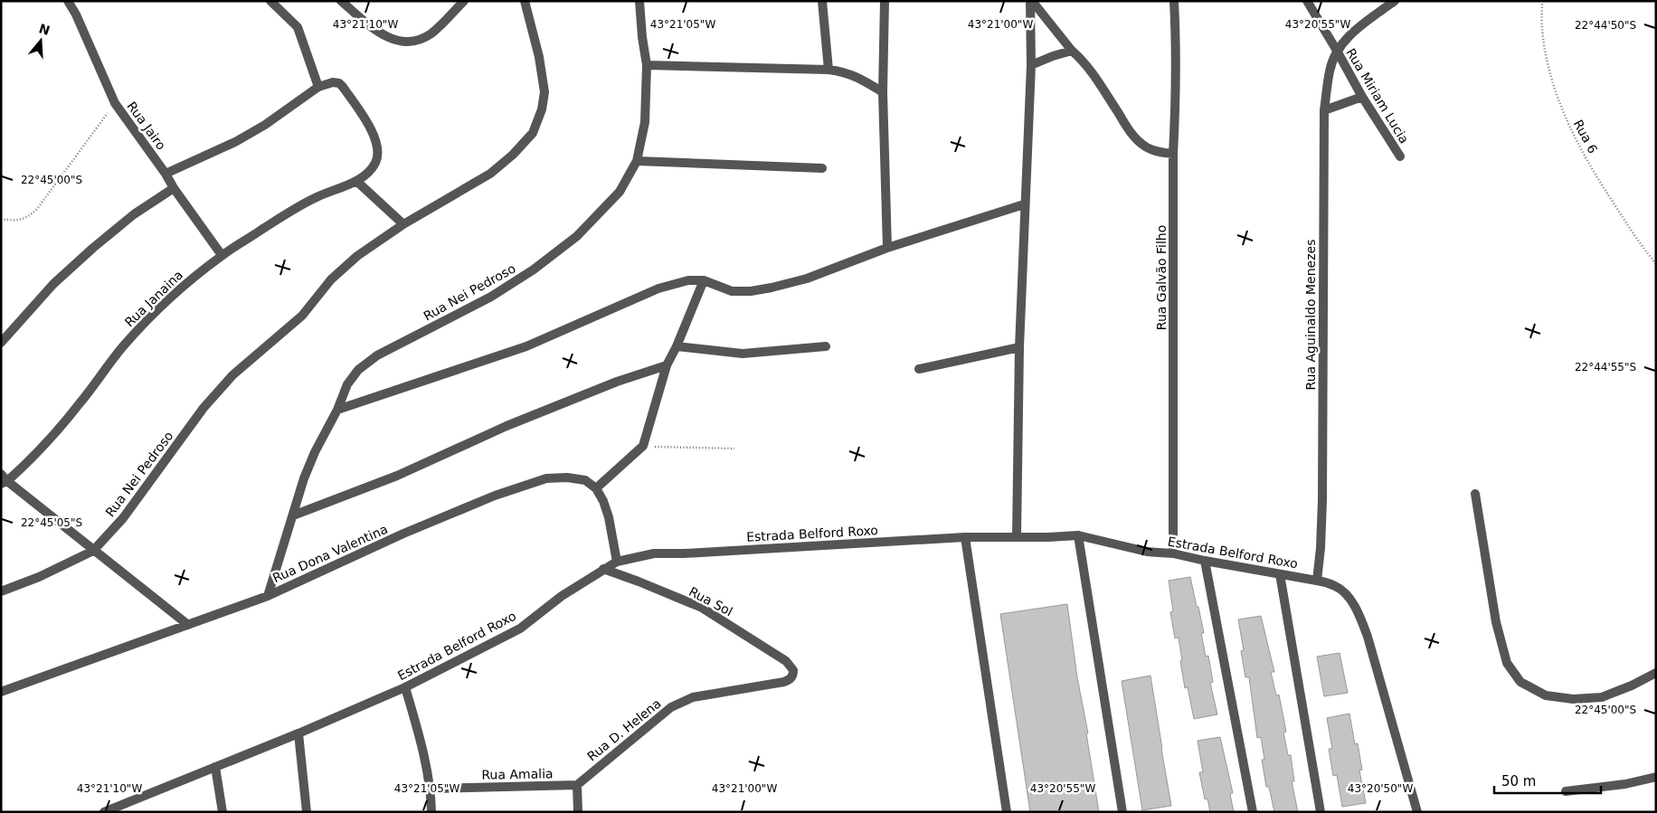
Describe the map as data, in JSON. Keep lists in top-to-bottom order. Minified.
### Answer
{"streets":{"street":["Rua Miriam Lucia","Rua Jairo","Rua Galvão Filho","Rua Nei Pedroso","Rua Janaina","Rua Aguinaldo Menezes","Estrada Belford Roxo","Rua Dona Valentina","Rua Sol","Rua D. Helena","Rua Amalia"],"path":["Rua 6"]},"crossings":[["Rua Miriam Lucia","Rua Aguinaldo Menezes"],["Rua Jairo","Rua Janaina"],["Rua Galvão Filho","Estrada Belford Roxo"],["Rua Nei Pedroso","Rua Dona Valentina"],["Rua Aguinaldo Menezes","Estrada Belford Roxo"],["Estrada Belford Roxo","Rua Sol"],["Rua Sol","Rua D. Helena"],["Rua D. Helena","Rua Amalia"]],"scale_bar":"50 m","north":"top","coordinates":["43°21'10\"W","43°21'05\"W","43°21'00\"W","43°20'55\"W","22°44'50\"S","22°45'00\"S","22°44'55\"S","22°45'05\"S","43°20'50\"W"]}
